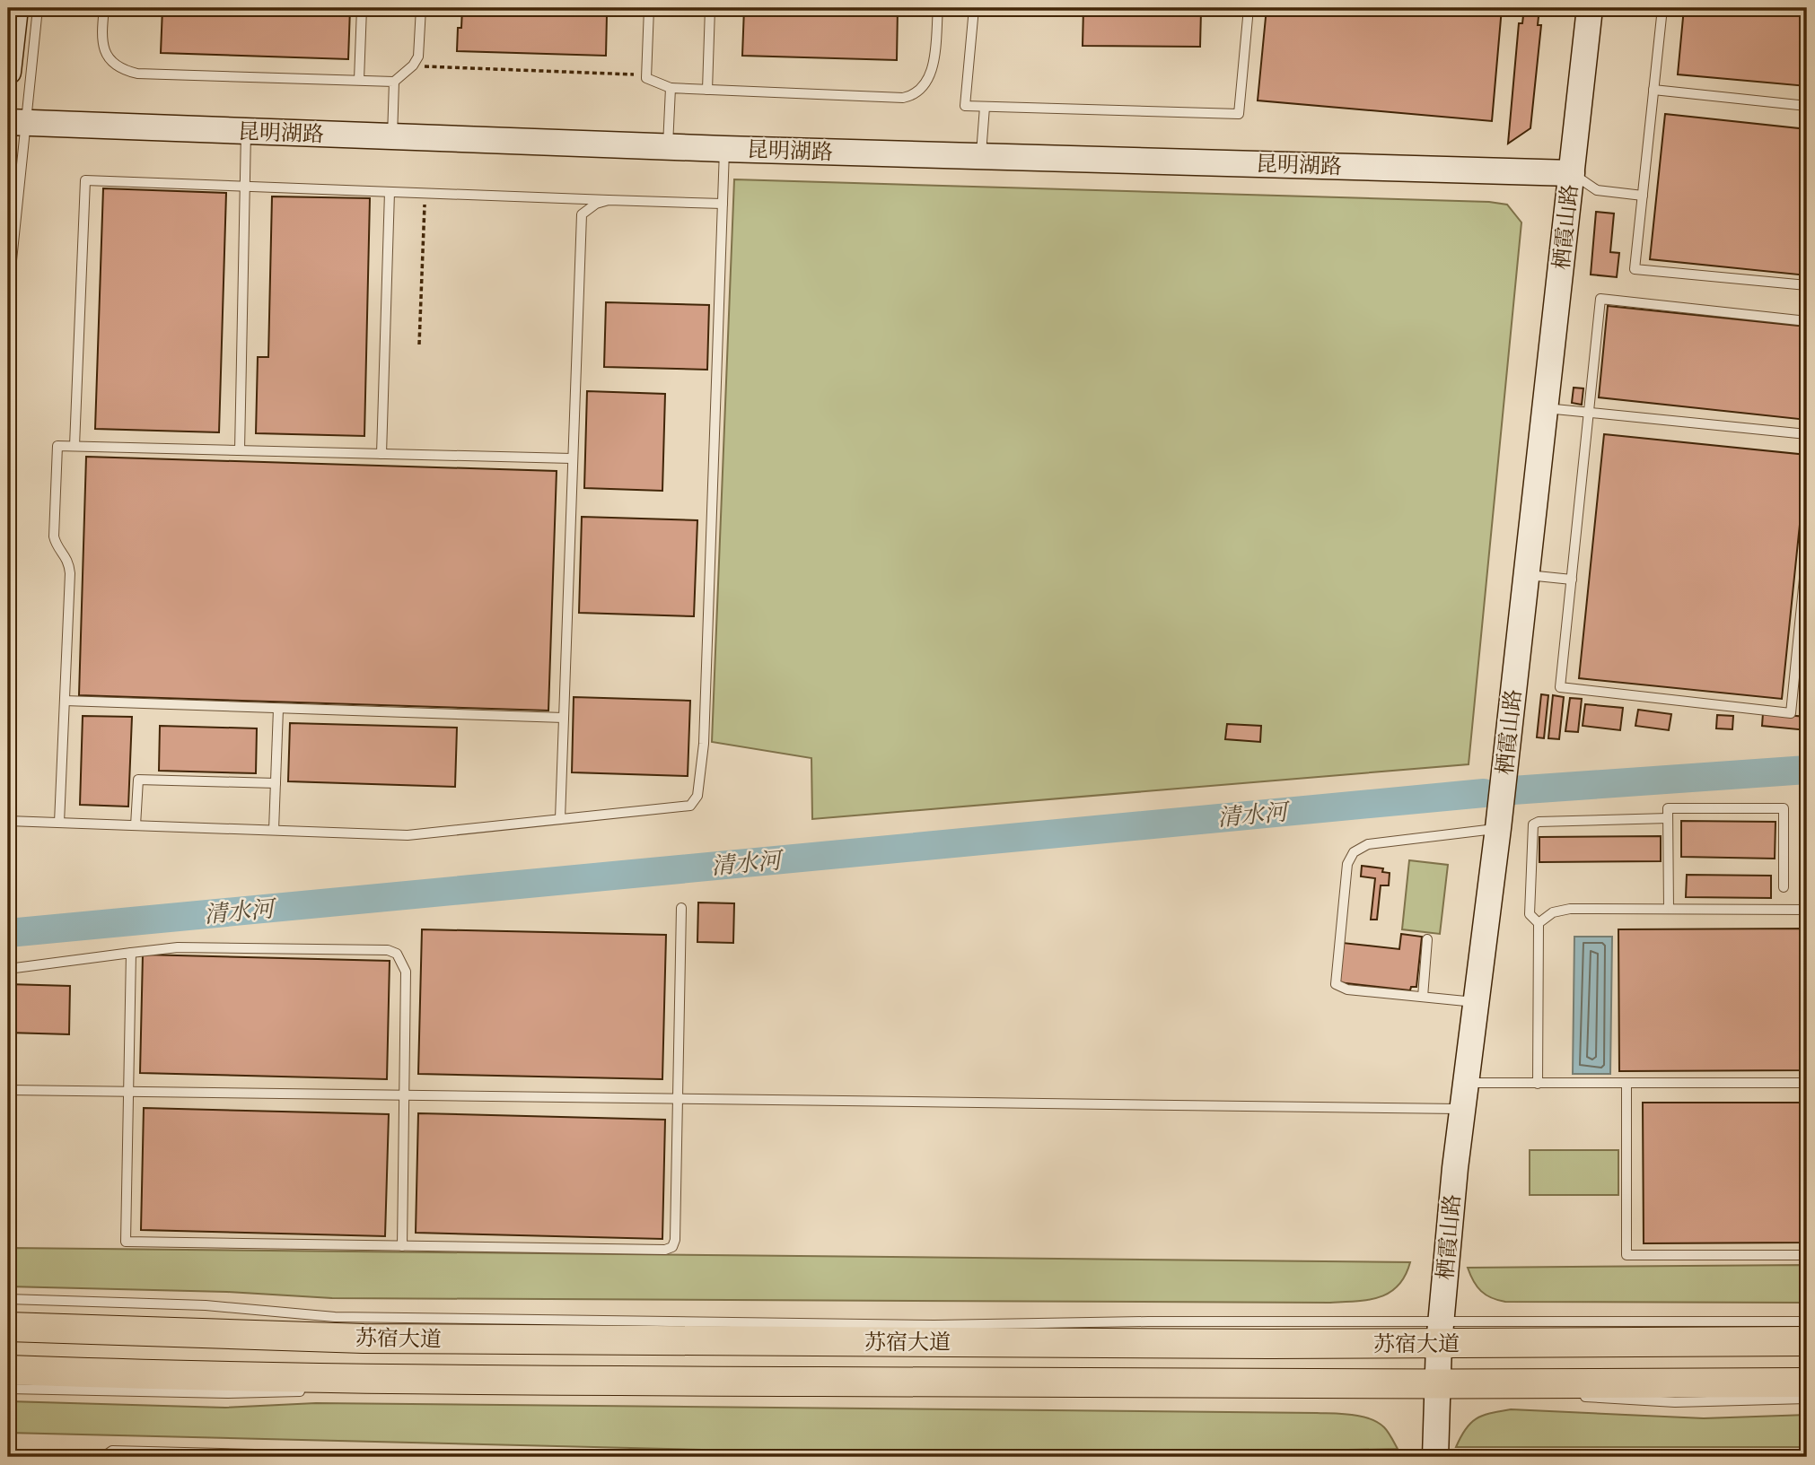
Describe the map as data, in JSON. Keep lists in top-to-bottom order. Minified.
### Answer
{"streets":{"main road":["苏宿大道"],"street":["昆明湖路","栖霞山路"]},"crossings":[["昆明湖路","栖霞山路"],["栖霞山路","苏宿大道"]],"water":["清水河"]}
